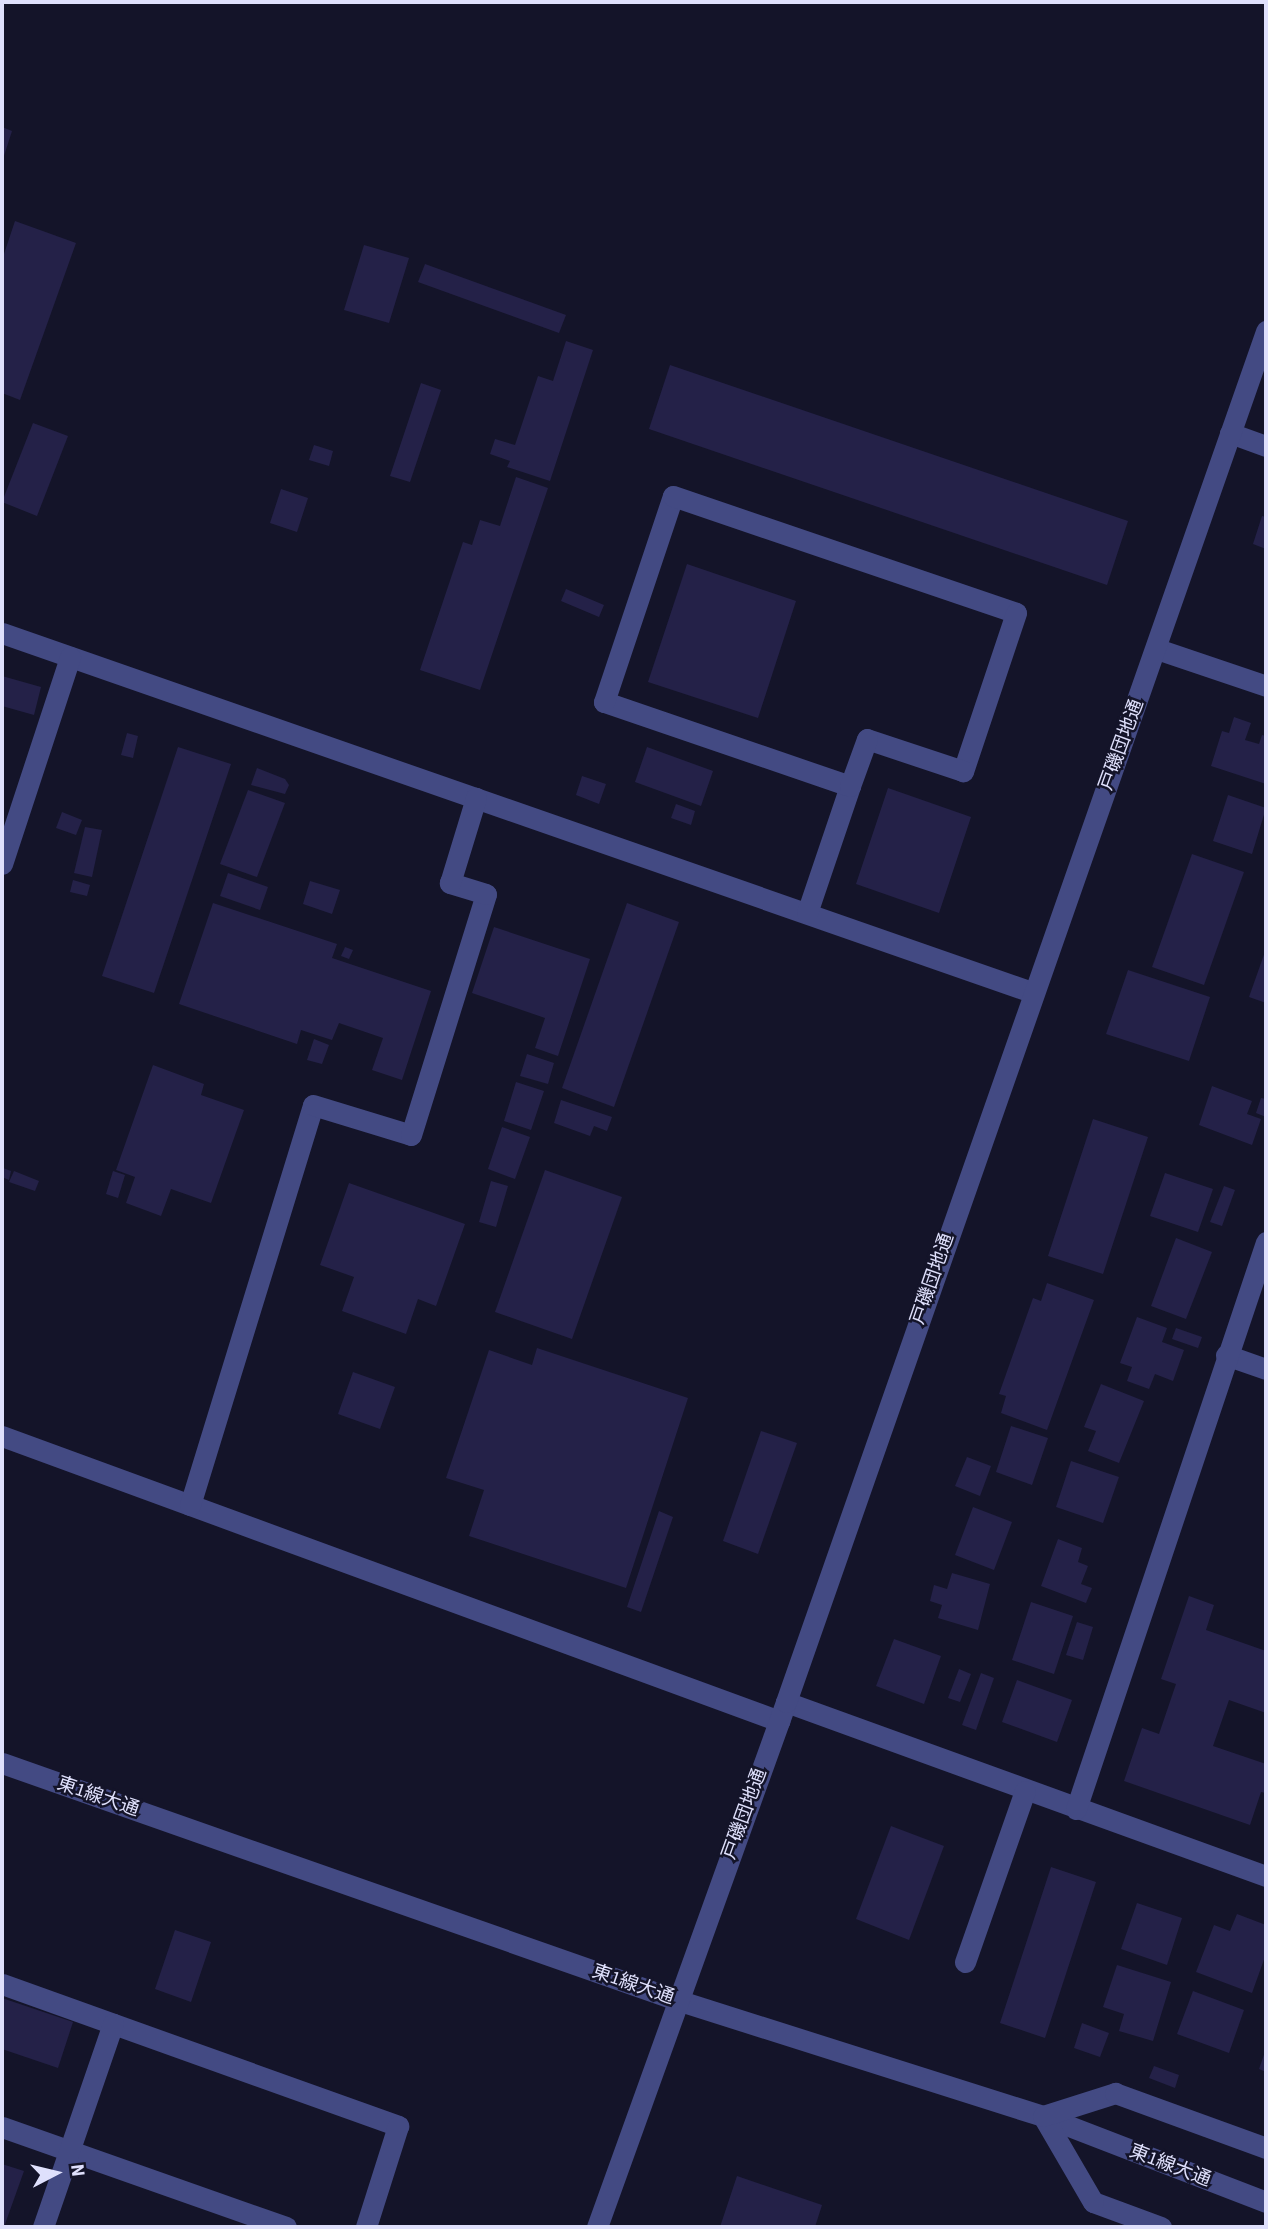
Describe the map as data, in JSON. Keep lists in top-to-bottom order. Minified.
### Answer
{"streets":{"street":["戸磯団地通","東1線大通"]},"crossings":[["戸磯団地通","東1線大通"]],"north":"right"}
